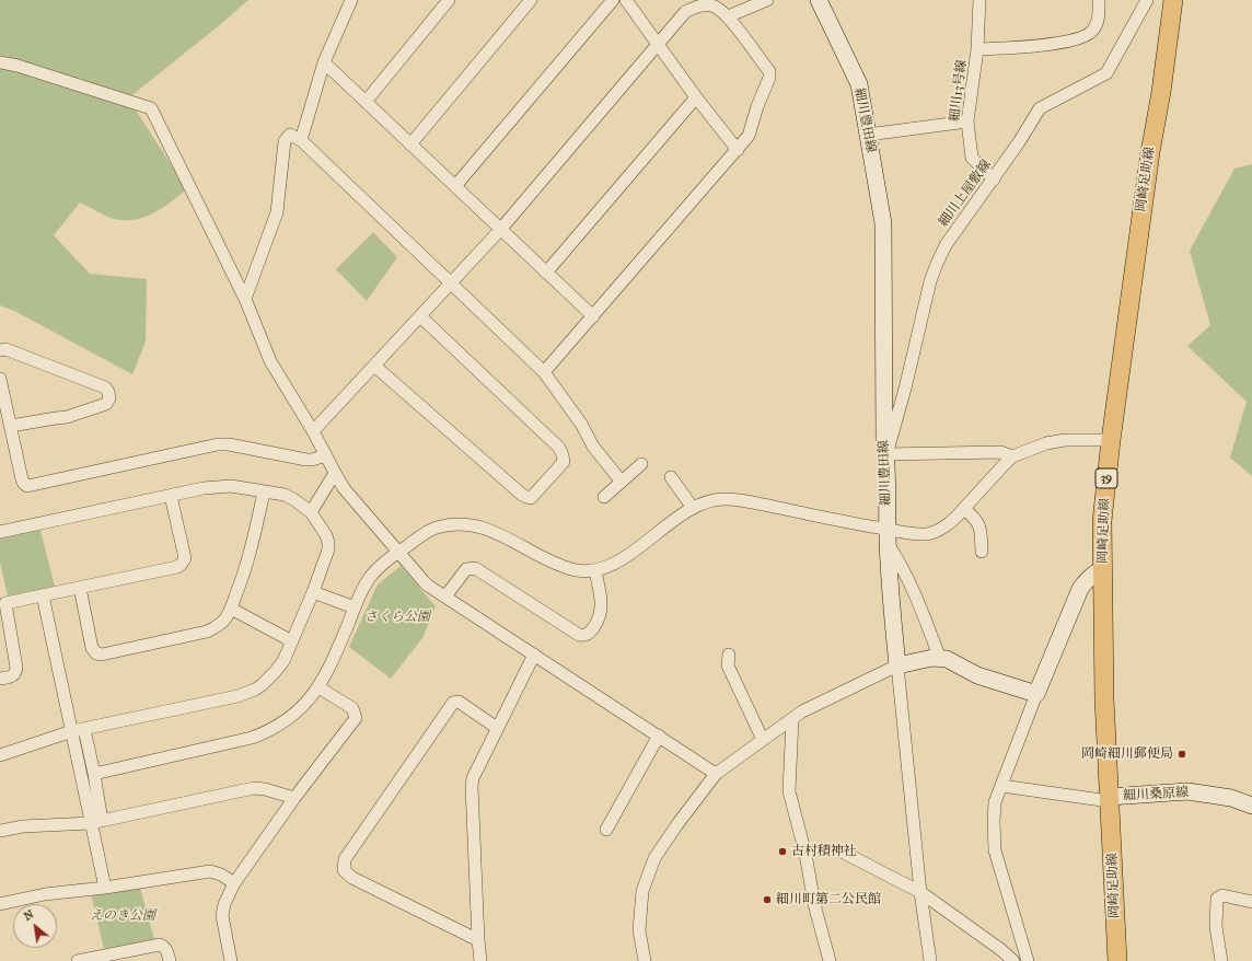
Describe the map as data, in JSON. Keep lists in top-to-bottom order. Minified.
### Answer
{"streets":{"main road":["細川豊田線","岡崎足助線","39","細川桑原線"],"street":["細川13号線","細川上屋敷線"]},"crossings":[["細川13号線","細川上屋敷線"],["細川豊田線","細川上屋敷線"],["岡崎足助線","細川桑原線"]],"parks":["さくら公園","えのき公園"],"places":["岡崎細川郵便局","古村積神社","細川町第二公民館"],"north":"top left"}
